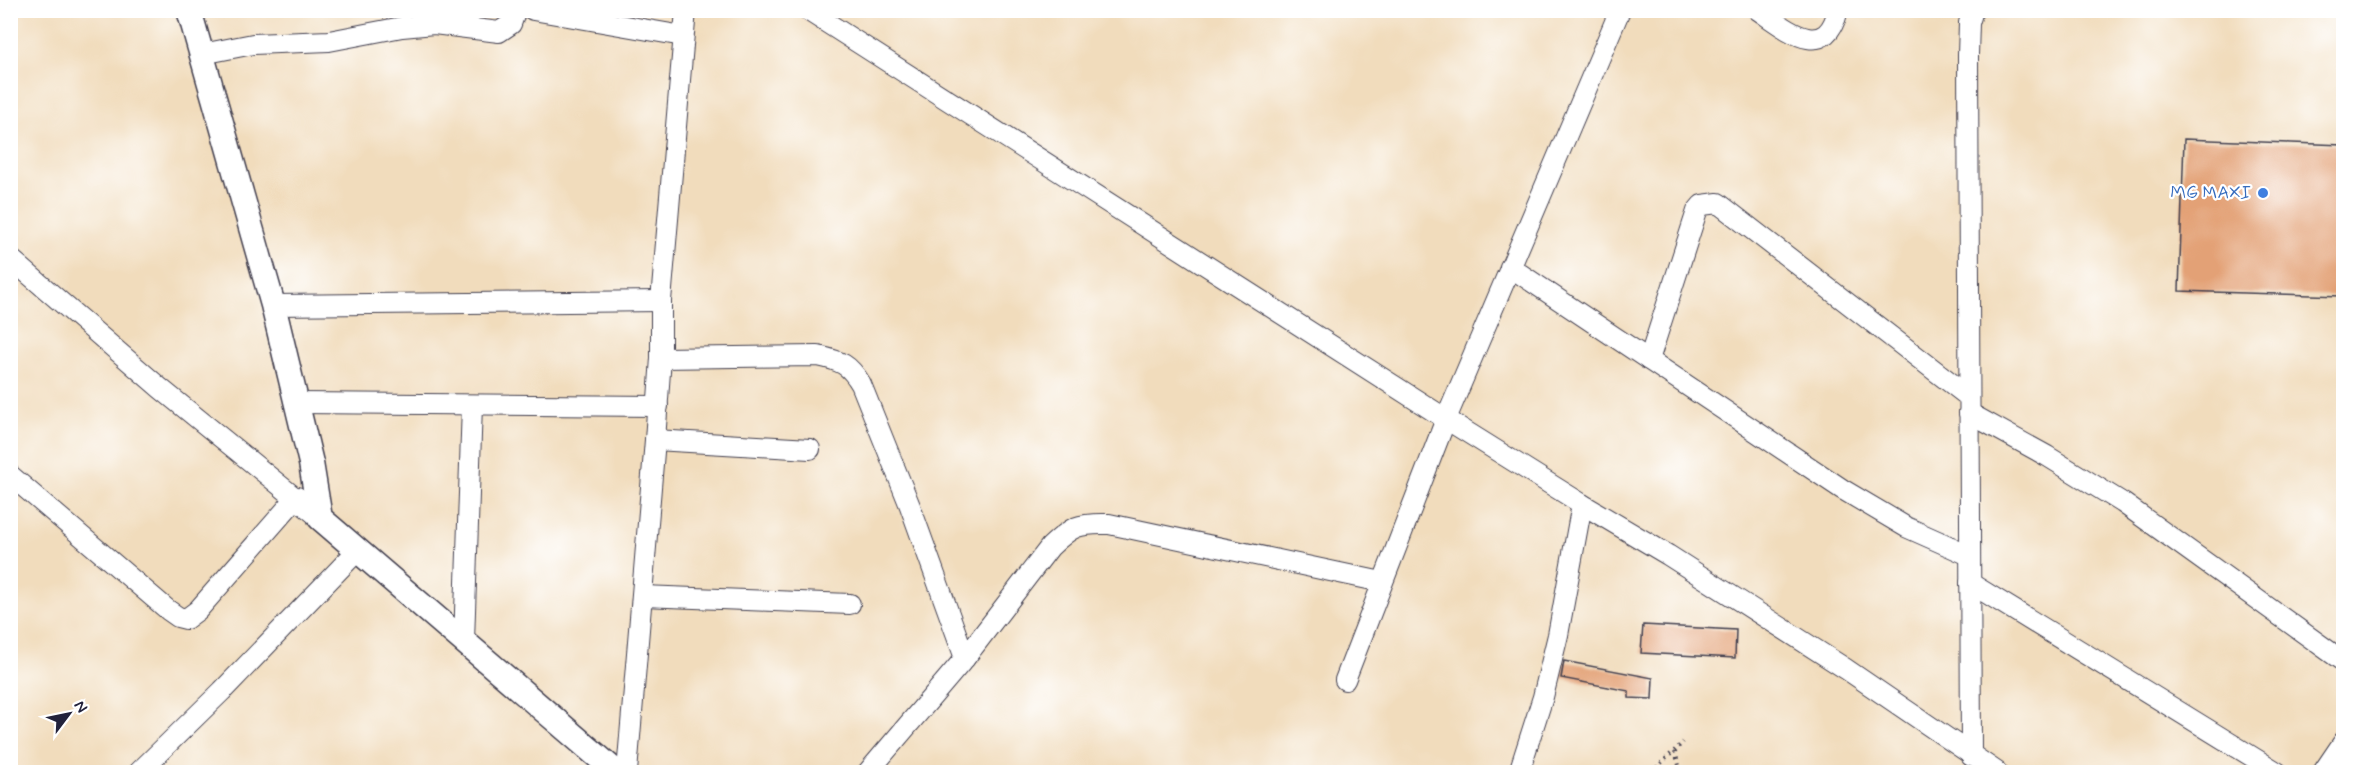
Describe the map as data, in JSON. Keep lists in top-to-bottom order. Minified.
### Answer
{"places":["MG MAXI"],"north":"top right"}
